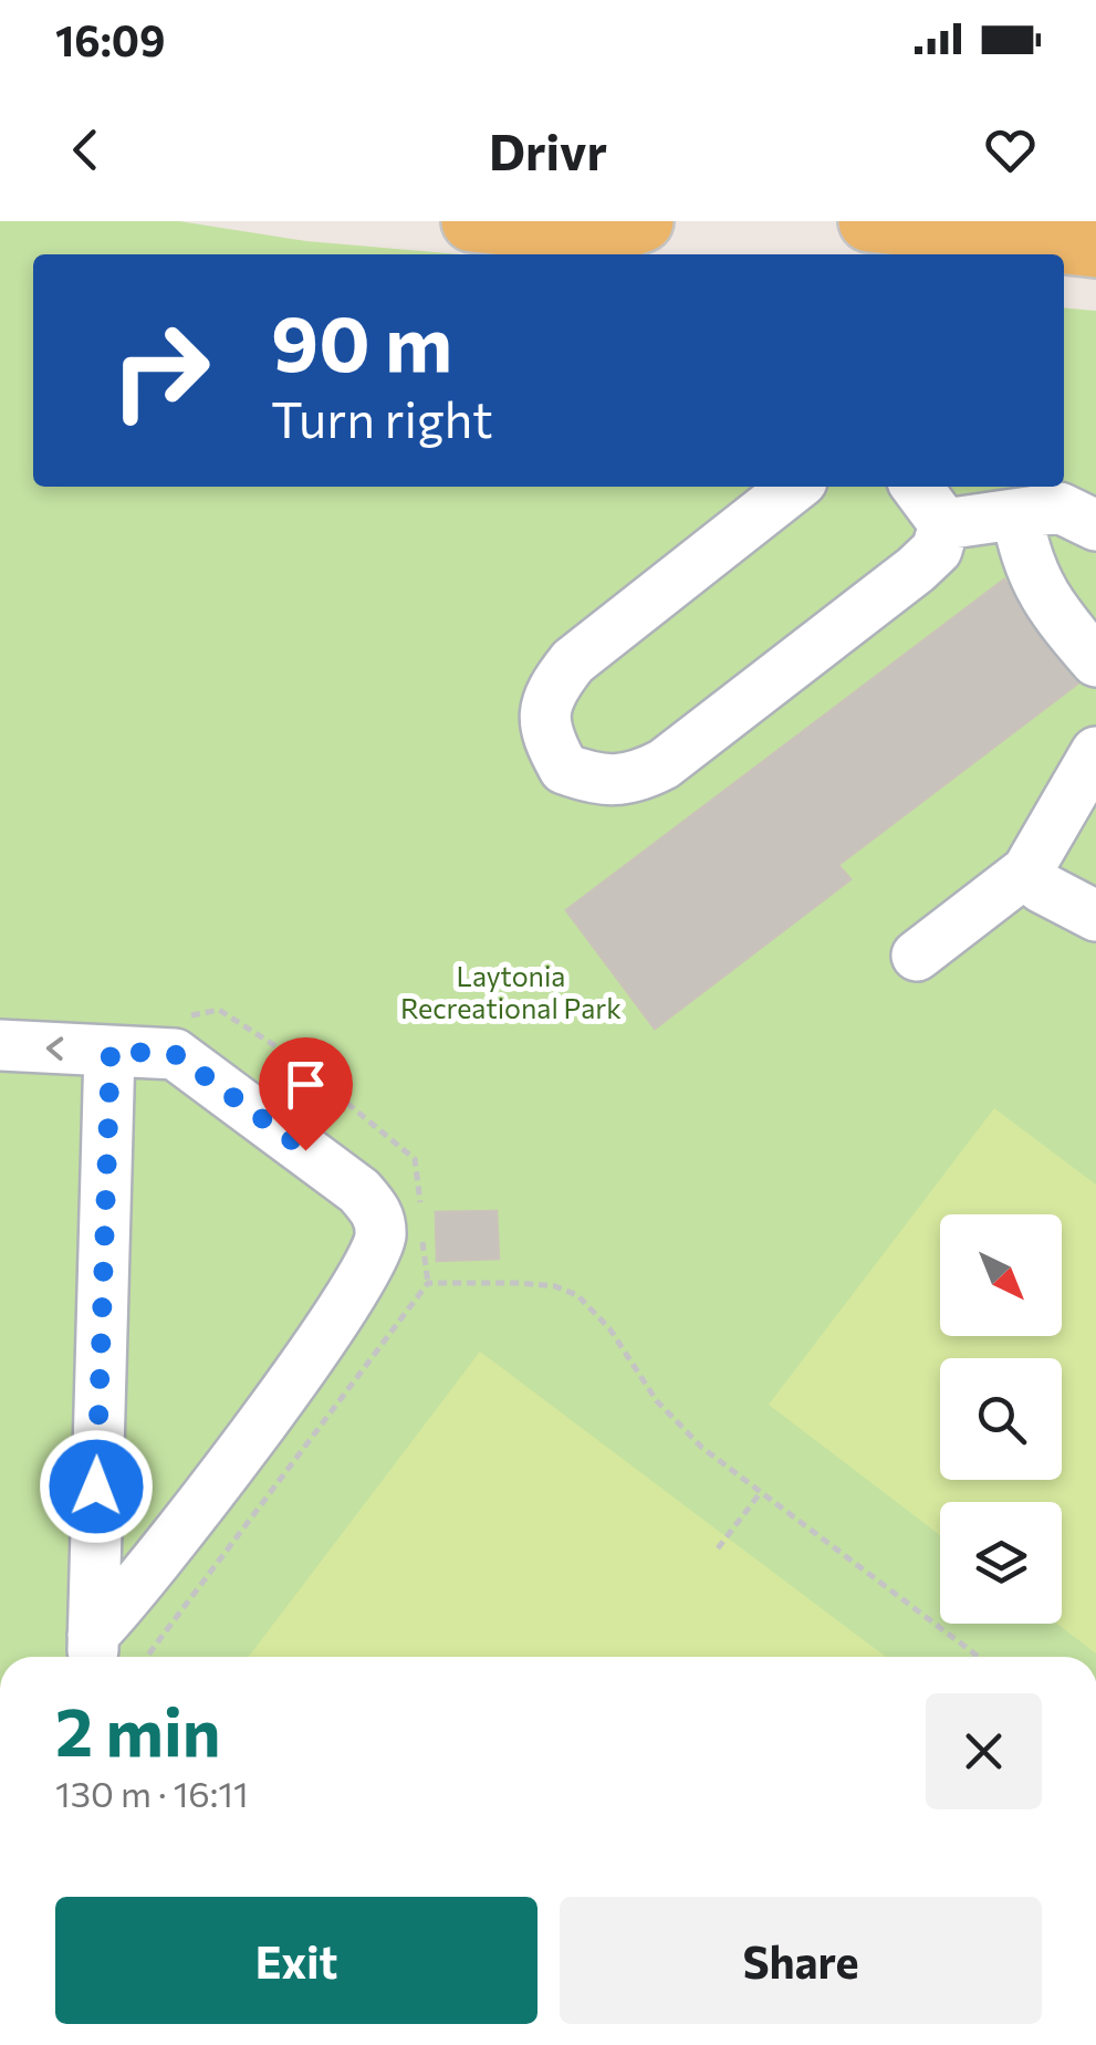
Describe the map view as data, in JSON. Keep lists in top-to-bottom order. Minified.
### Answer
{"parks":["Laytonia Recreational Park"],"north":"bottom right","page":{"status":"16:09","header":"Drivr","turn":["90 m","Turn right"],"heading":["2 min","130 m · 16:11"],"buttons":["Exit","Share"]}}
